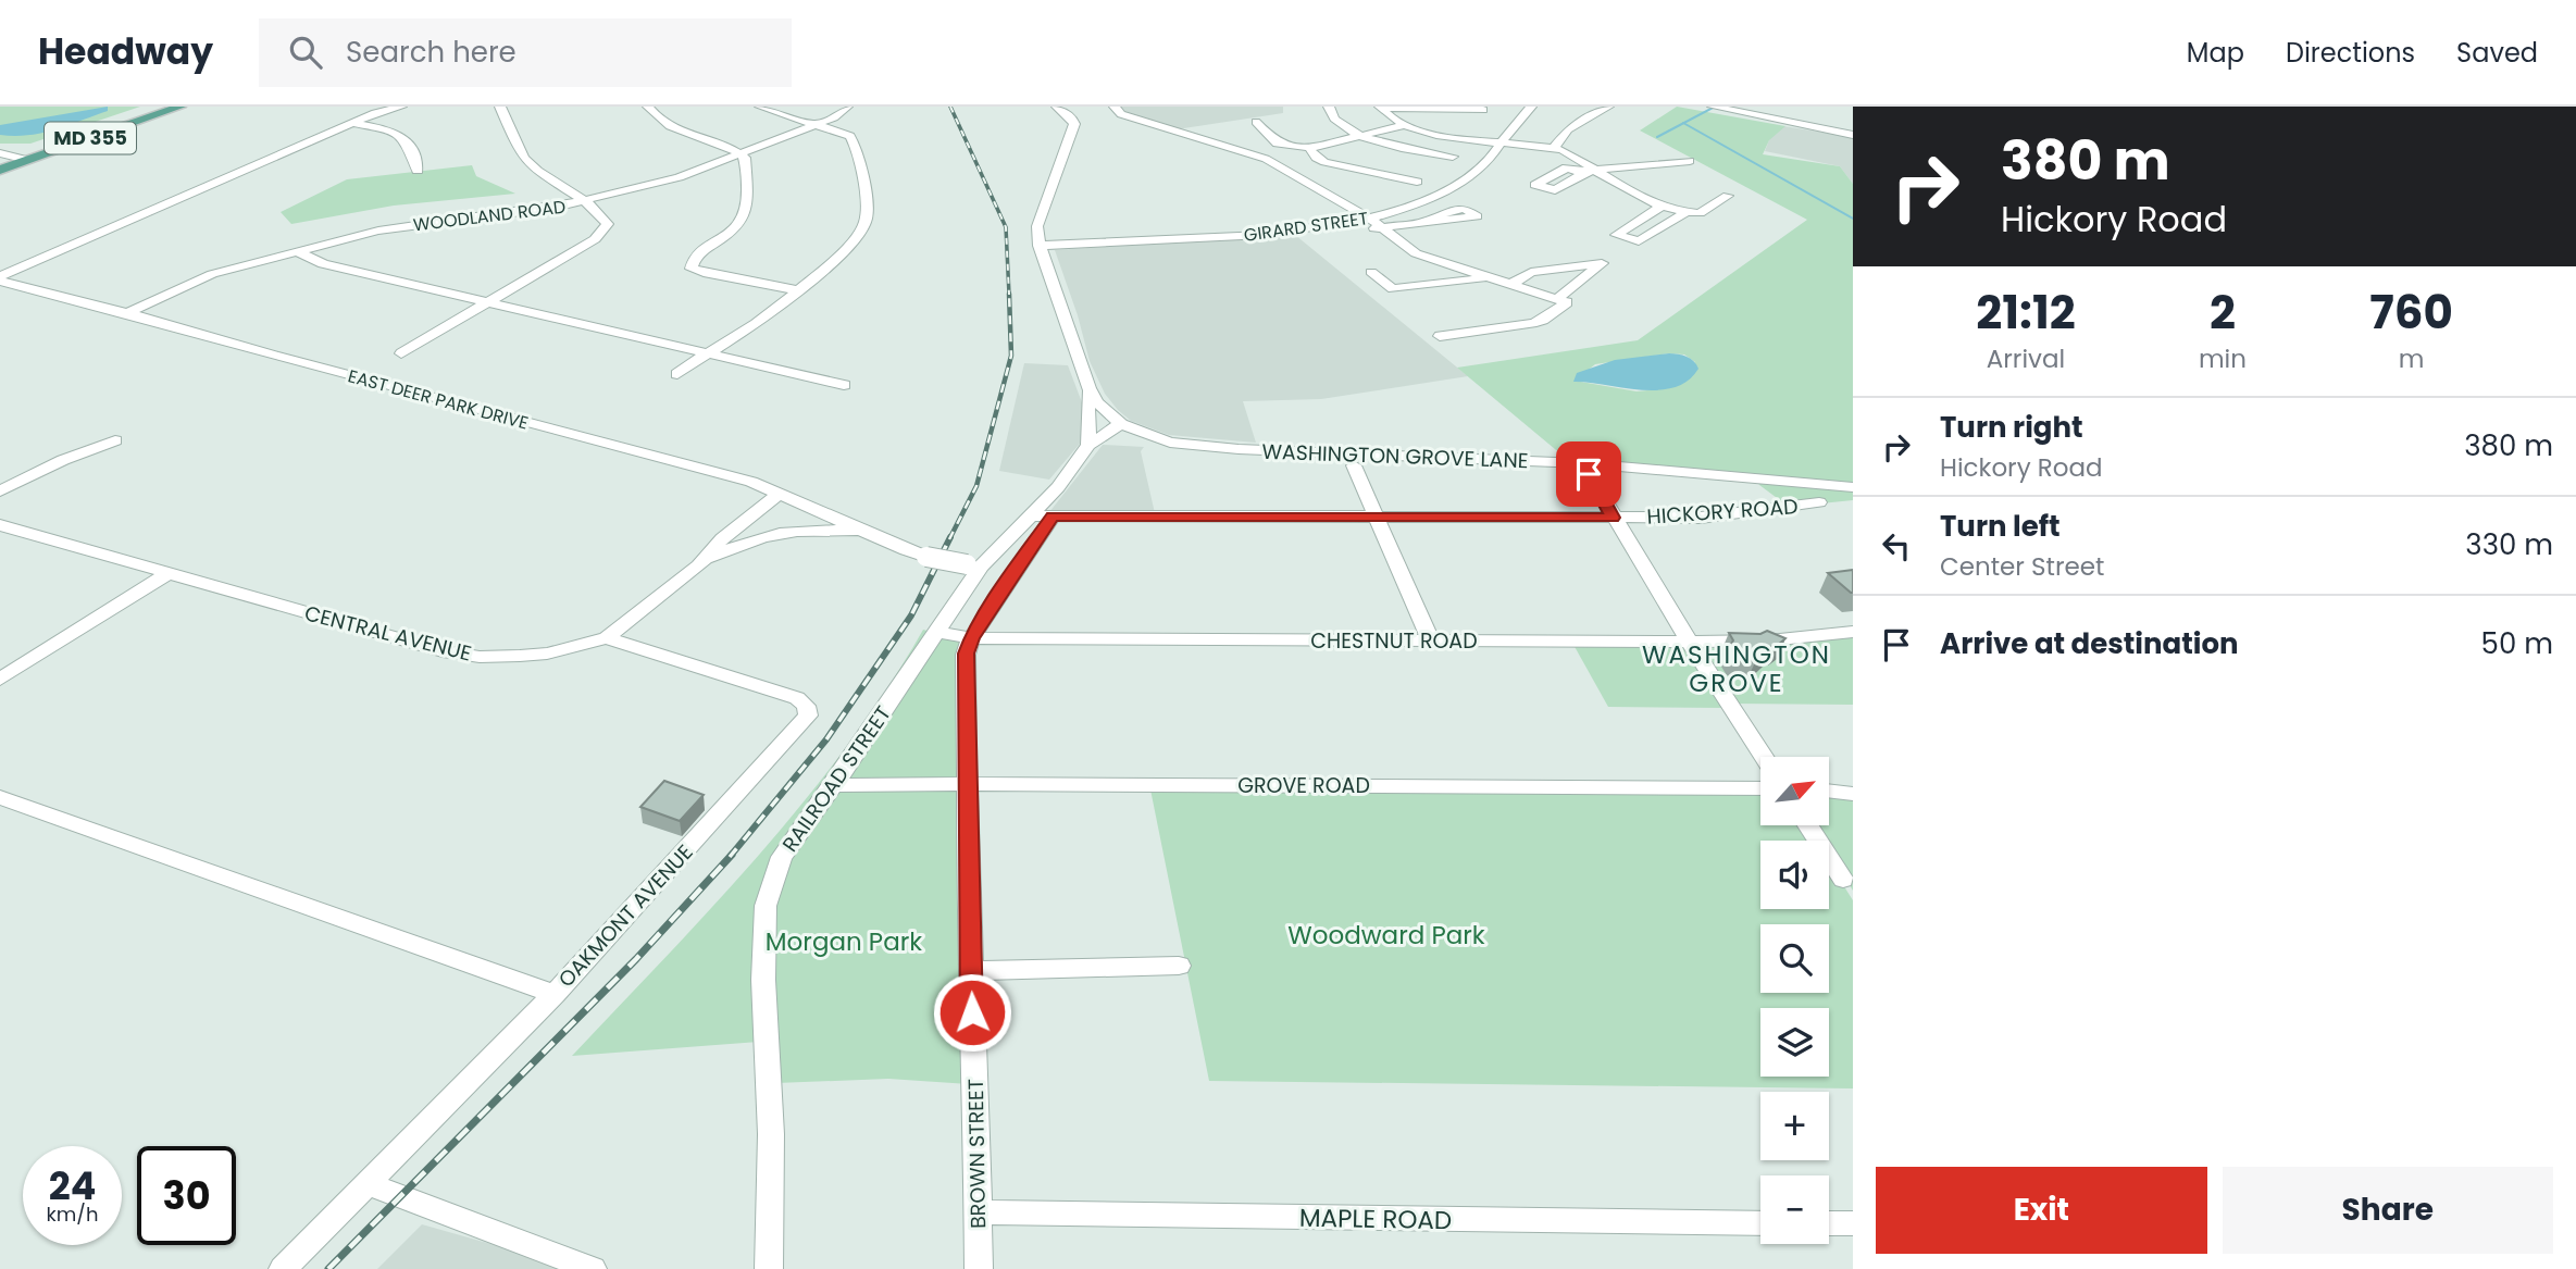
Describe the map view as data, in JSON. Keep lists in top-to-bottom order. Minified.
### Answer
{"streets":{"main road":["MD 355"],"street":["WOODLAND ROAD","GIRARD STREET","EAST DEER PARK DRIVE","WASHINGTON GROVE LANE","HICKORY ROAD","CENTRAL AVENUE","CHESTNUT ROAD","RAILROAD STREET","GROVE ROAD","OAKMONT AVENUE","BROWN STREET","MAPLE ROAD"]},"crossings":[["WOODLAND ROAD","EAST DEER PARK DRIVE"],["EAST DEER PARK DRIVE","CENTRAL AVENUE"],["EAST DEER PARK DRIVE","RAILROAD STREET"],["WASHINGTON GROVE LANE","RAILROAD STREET"],["HICKORY ROAD","RAILROAD STREET"],["HICKORY ROAD","BROWN STREET"],["CENTRAL AVENUE","OAKMONT AVENUE"],["CHESTNUT ROAD","RAILROAD STREET"],["CHESTNUT ROAD","BROWN STREET"],["RAILROAD STREET","GROVE ROAD"],["GROVE ROAD","BROWN STREET"],["BROWN STREET","MAPLE ROAD"]],"districts":["WASHINGTON GROVE"],"parks":["Woodward Park","Morgan Park"],"north":"top right","page":{"header":"Headway","search":"Search here","nav":["Map","Directions","Saved"],"turn":["380 m","Hickory Road"],"eta":["21:12","Arrival","2","min","760","m"],"list":[{"name":"Turn right","note":"Hickory Road","value":"380 m"},{"name":"Turn left","note":"Center Street","value":"330 m"},{"name":"Arrive at destination","value":"50 m"}],"map_buttons":["+","−"],"speed":"24 km/h","limit":"30","buttons":["Exit","Share"]}}
